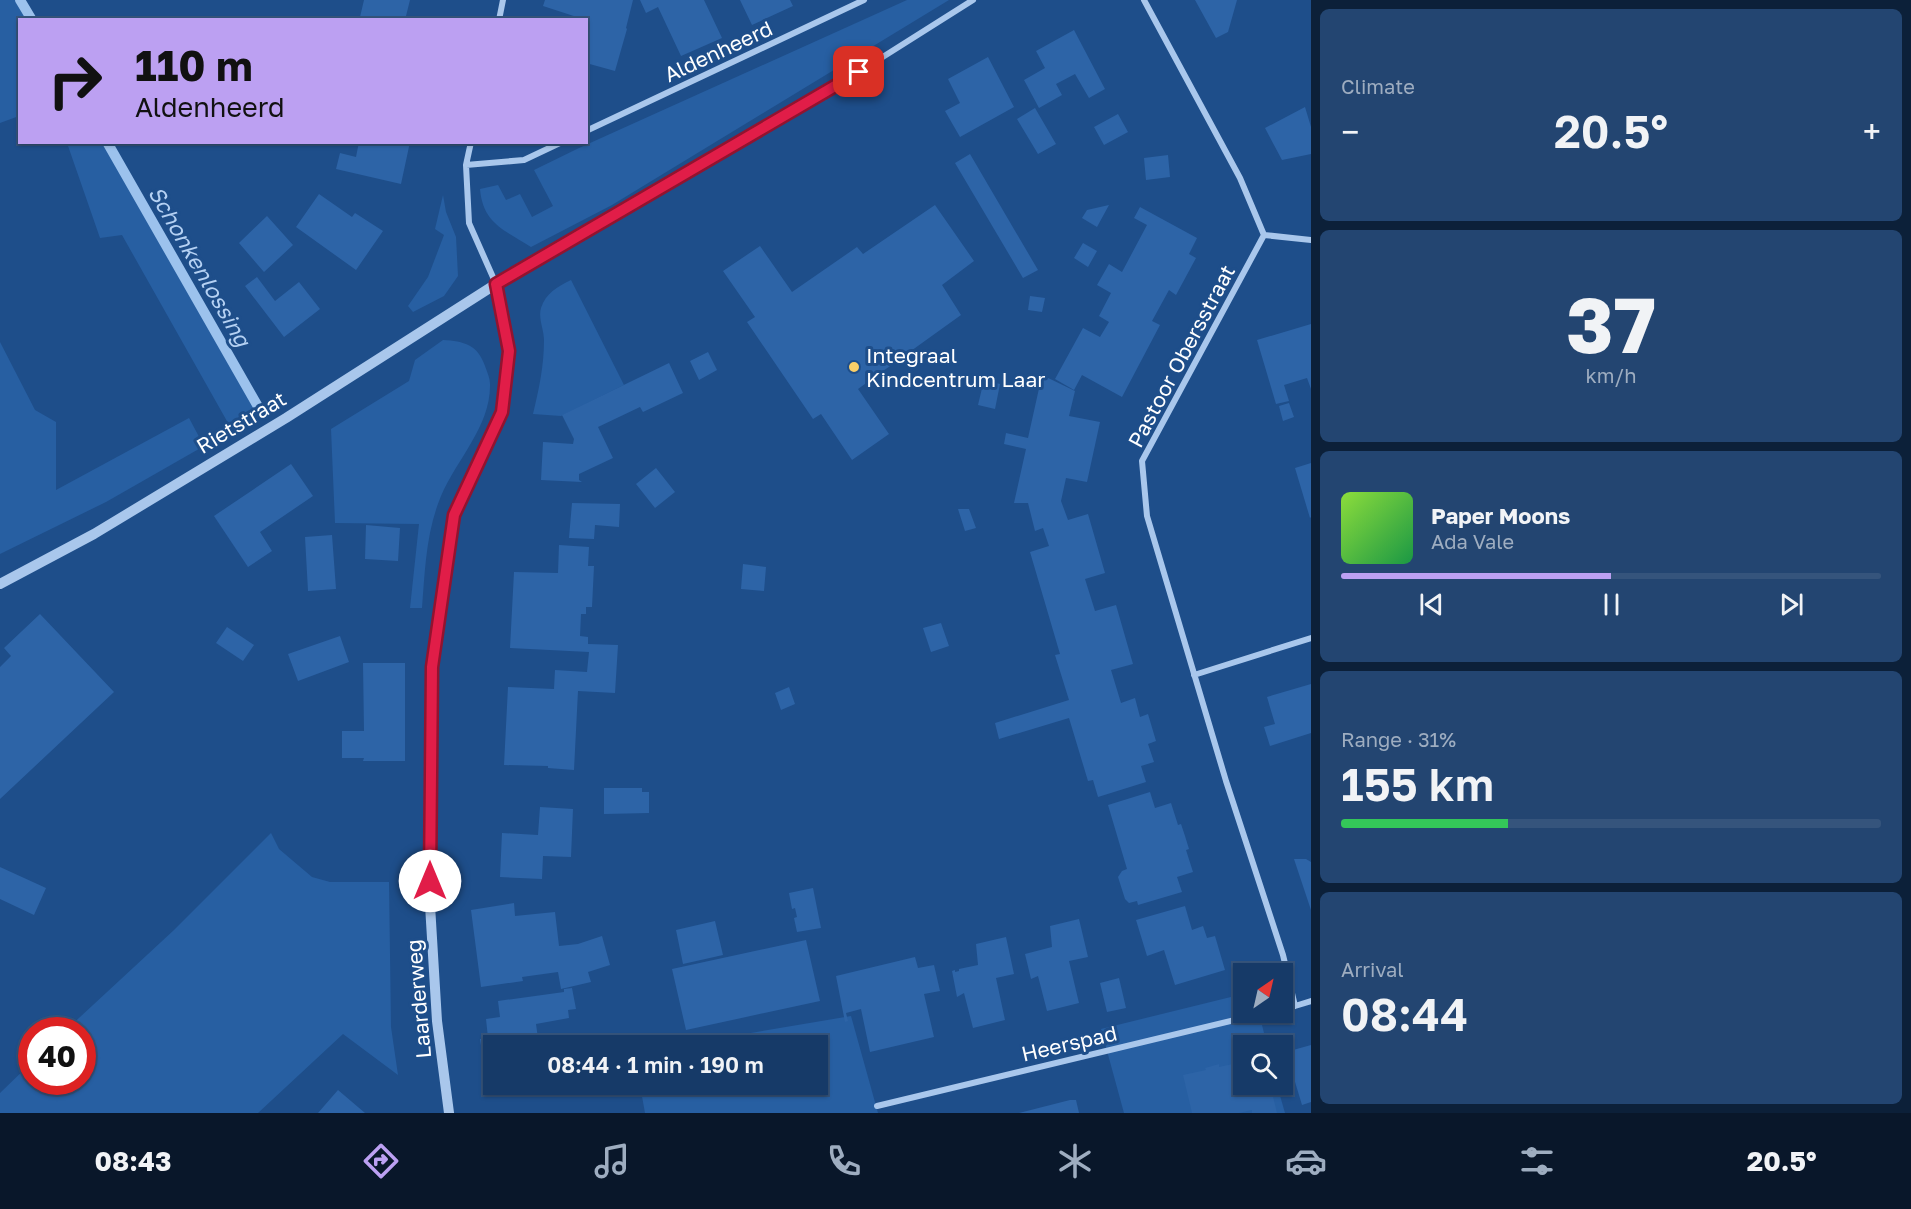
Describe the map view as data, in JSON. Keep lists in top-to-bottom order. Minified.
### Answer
{"streets":{"street":["Aldenheerd","Pastoor Obersstraat","Rietstraat","Laarderweg","Heerspad"]},"crossings":[["Rietstraat","Laarderweg"]],"water":["Schonkenlossing"],"places":["Integraal Kindcentrum Laar"],"north":"top right","page":{"tile":["Climate",["37","km/h"],["Range · 31%","155 km"],["Arrival","08:44"]],"turn":["110 m","Aldenheerd"],"heat":["−","20.5°","+"],"song":["Paper Moons","Ada Vale"],"limit":"40","trip":"08:44 · 1 min · 190 m","tabs":["08:43","20.5°"]}}
